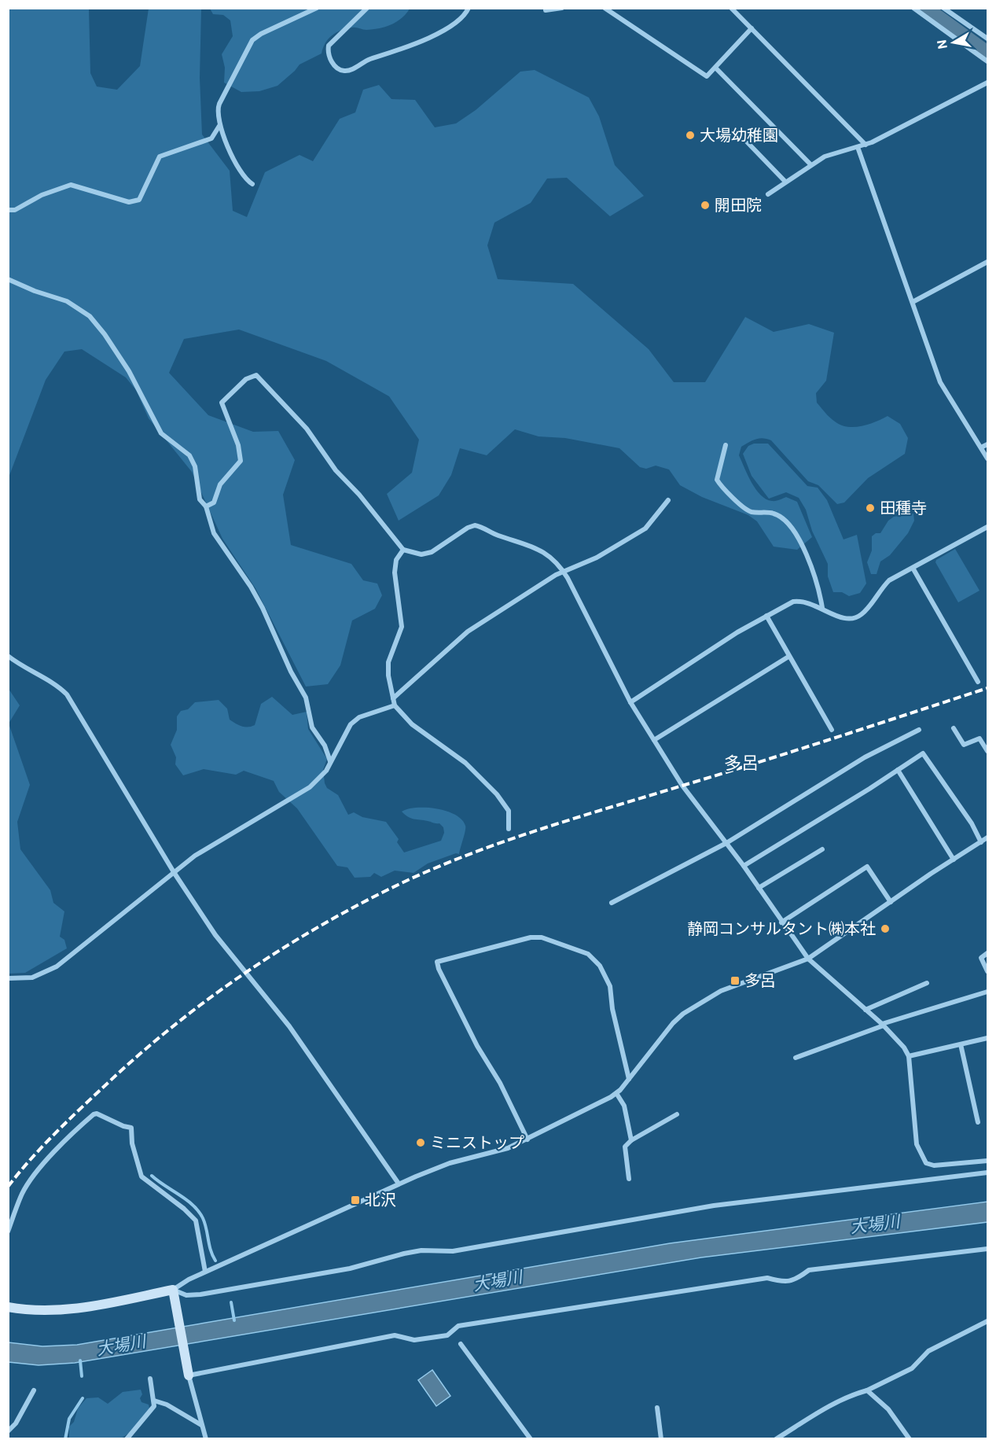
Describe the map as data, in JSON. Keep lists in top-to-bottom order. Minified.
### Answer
{"districts":["多呂"],"water":["大場川"],"places":{"other":["大場幼稚園","開田院","田種寺","静岡コンサルタント㈱本社","ミニストップ"],"transit":["多呂","北沢"]},"north":"left"}
